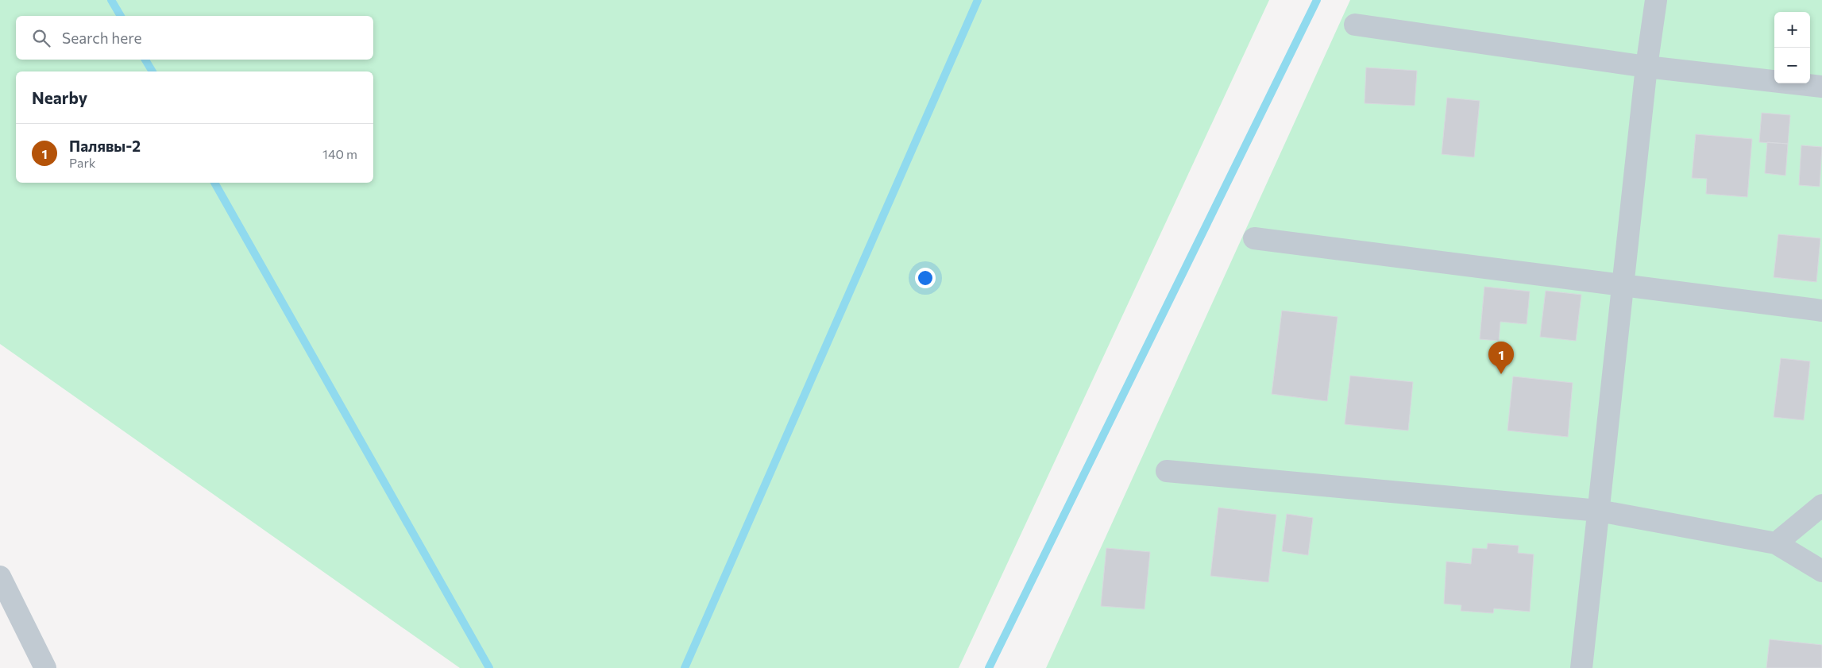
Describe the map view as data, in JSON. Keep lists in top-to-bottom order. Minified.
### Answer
{"page":{"map_buttons":["+","−"],"search":"Search here","heading":"Nearby","list":[{"mark":"1","name":"Палявы-2","note":"Park","value":"140 m"}],"pins":"1"}}
